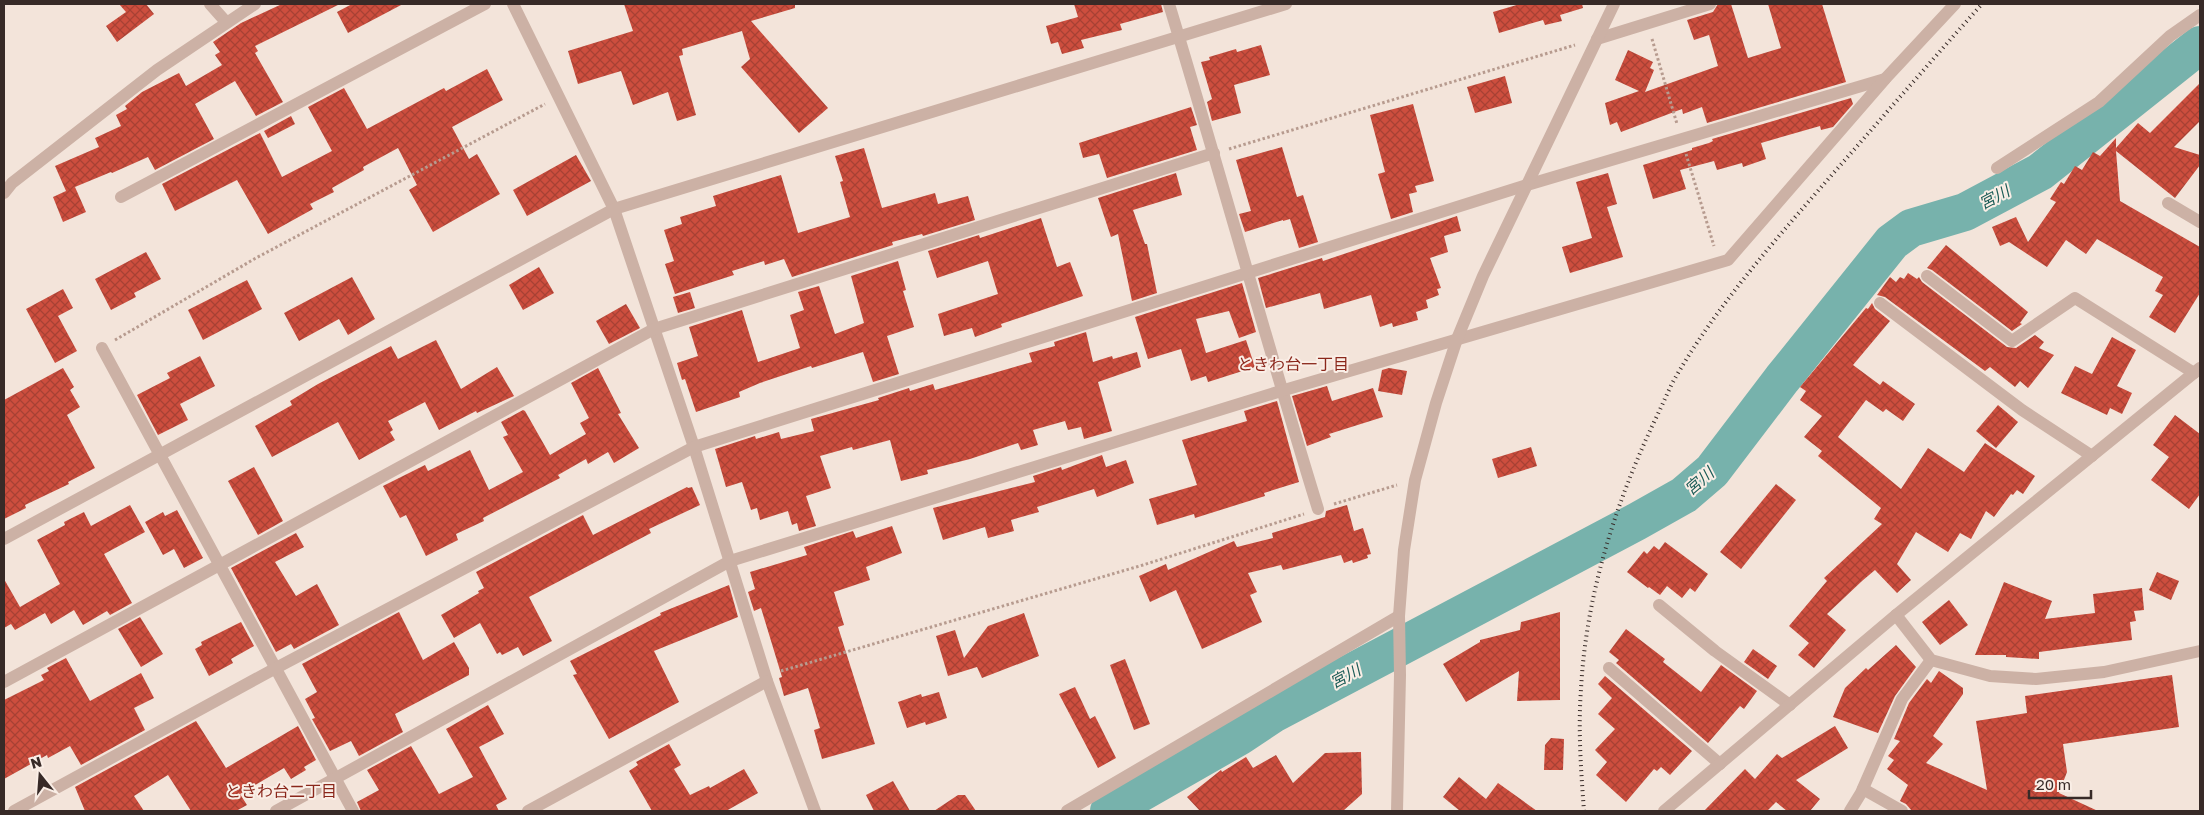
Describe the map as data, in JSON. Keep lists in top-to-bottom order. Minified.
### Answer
{"districts":["ときわ台一丁目","ときわ台二丁目"],"water":["宮川"],"scale_bar":"20 m","north":"top"}
